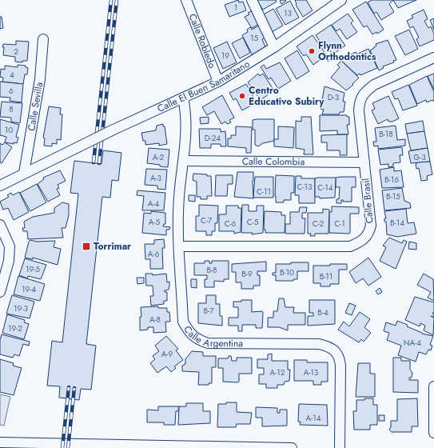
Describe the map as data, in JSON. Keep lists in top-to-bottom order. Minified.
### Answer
{"streets":{"street":["Calle Robledo","Calle El Buen Samaritano","Calle Sevilla","Calle Colombia","Calle Brasil","Calle Argentina"]},"crossings":[["Calle Robledo","Calle El Buen Samaritano"],["Calle El Buen Samaritano","Calle Sevilla"],["Calle El Buen Samaritano","Calle Argentina"],["Calle Colombia","Calle Brasil"],["Calle Colombia","Calle Argentina"],["Calle Brasil","Calle Argentina"]],"places":{"other":["Flynn Orthodontics","Centro Educativo Subiry"],"transit":["Torrimar"]},"house_numbers":["1","13","15","2","19","4","6","D-3","8","10","B-18","D-24","A-2","G-3","A-3","B-16","C-13","C-14","C-11","B-15","A-4","C-7","A-5","C-5","B-14","C-6","C-2","C-1","A-6","19-5","B-8","B-10","B-9","B-11","19-4","19-3","B-7","B-4","A-8","19-2","NA-4","A-9","A-12","A-13","A-14"]}
